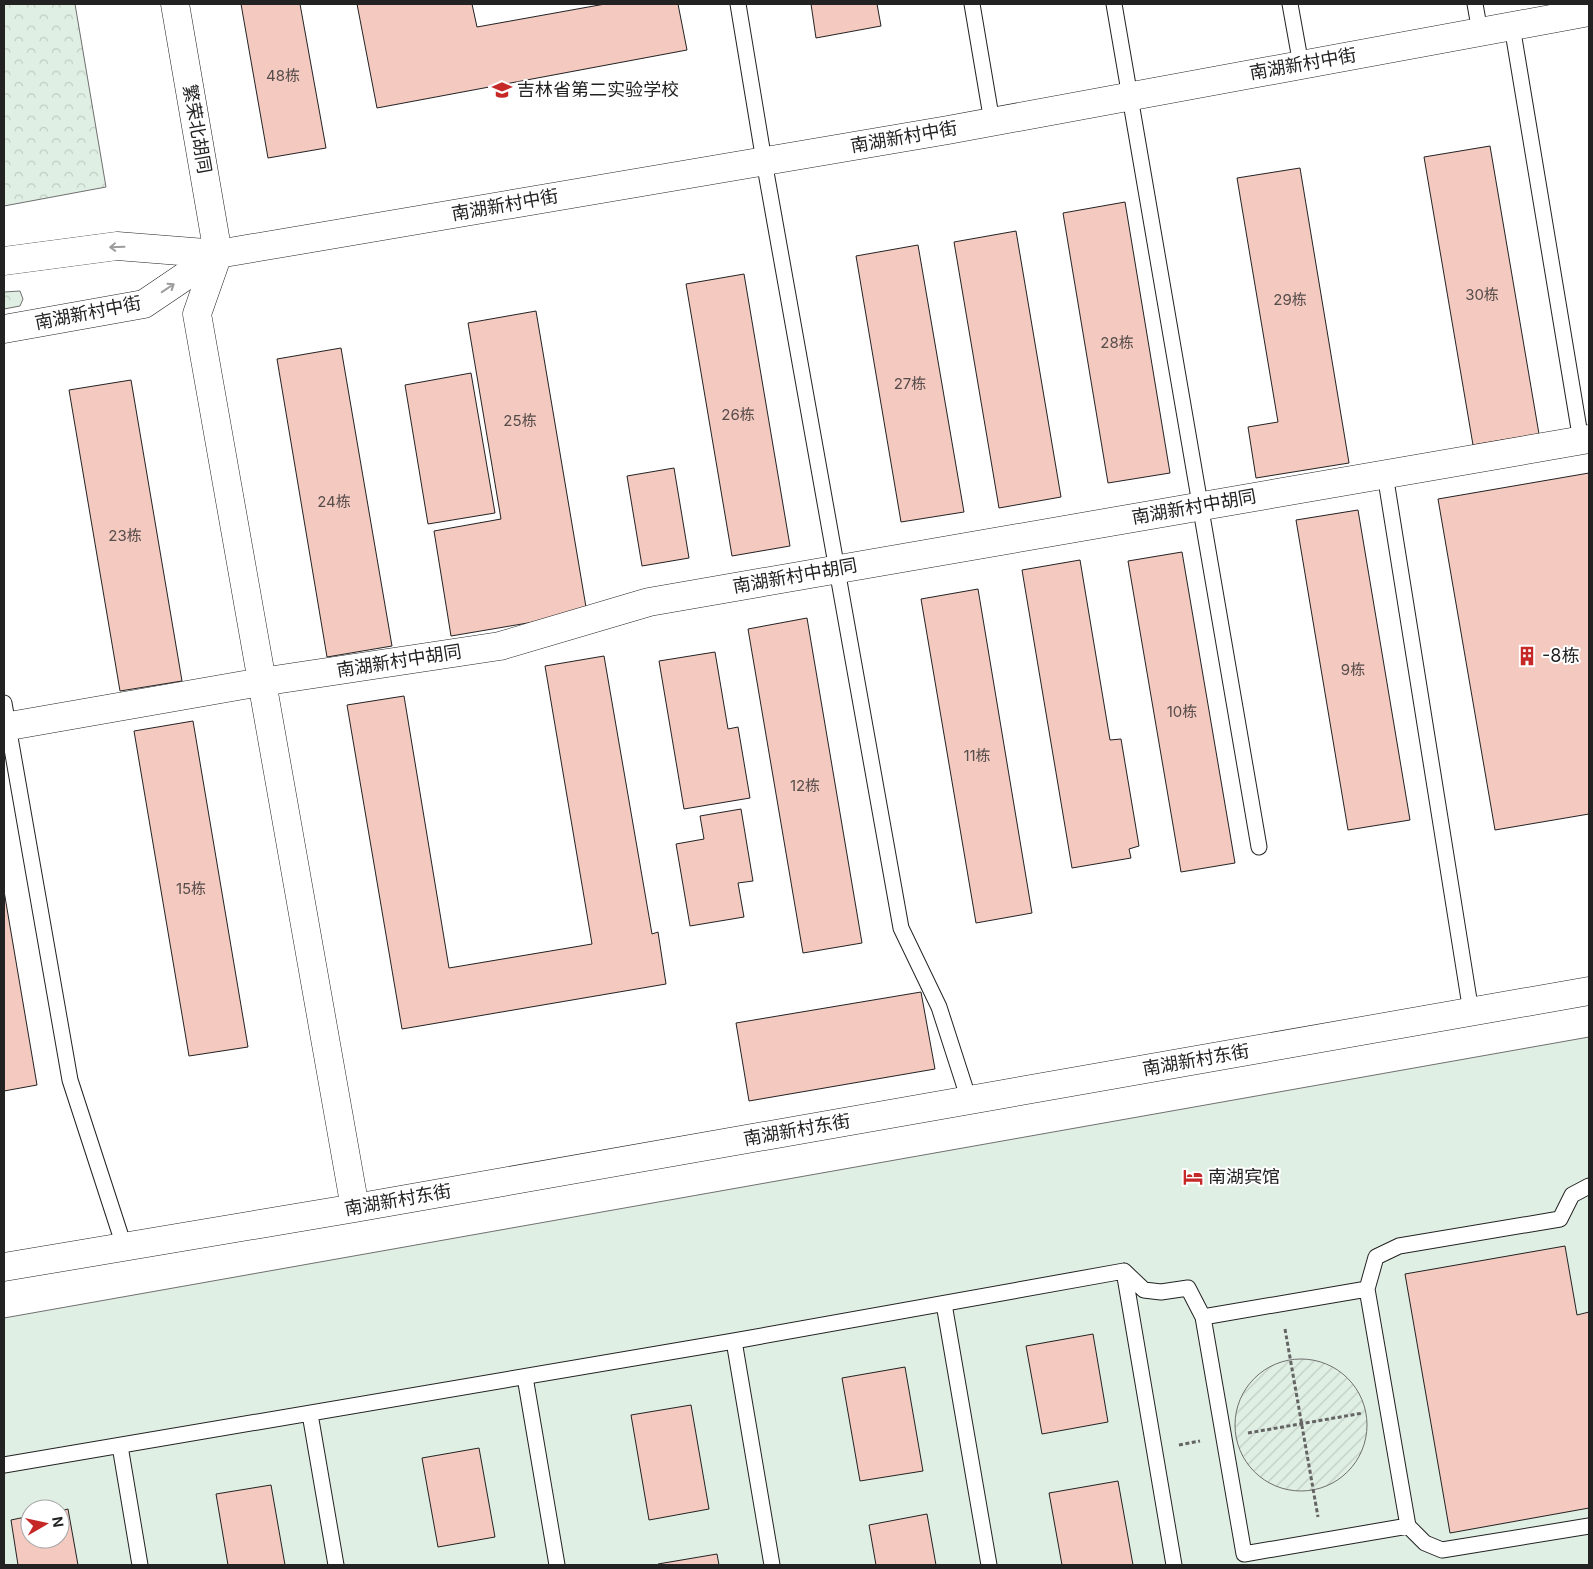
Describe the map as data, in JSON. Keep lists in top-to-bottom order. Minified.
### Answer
{"streets":{"street":["南湖新村中街","繁荣北胡同","南湖新村中胡同","南湖新村东街"]},"crossings":[["南湖新村中街","繁荣北胡同"]],"places":{"school or university":["吉林省第二实验学校"],"building":["-8栋"],"hotel":["南湖宾馆"]},"house_numbers":["48栋","30栋","29栋","28栋","27栋","26栋","25栋","24栋","23栋","9栋","10栋","11栋","12栋","15栋"],"north":"right"}
